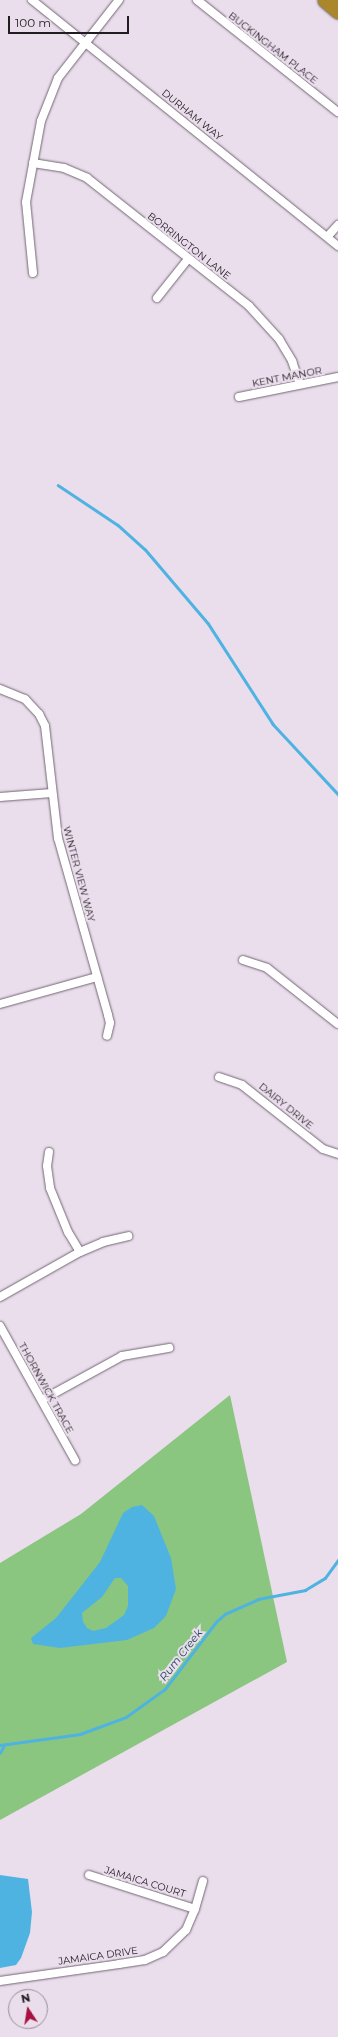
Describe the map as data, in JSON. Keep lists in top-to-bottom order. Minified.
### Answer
{"streets":{"street":["BUCKINGHAM PLACE","DURHAM WAY","BORRINGTON LANE","KENT MANOR","WINTER VIEW WAY","DAIRY DRIVE","THORNWICK TRACE","JAMAICA COURT","JAMAICA DRIVE"]},"crossings":[["BORRINGTON LANE","KENT MANOR"],["JAMAICA COURT","JAMAICA DRIVE"]],"water":["Rum Creek"],"scale_bar":"100 m","north":"top"}
